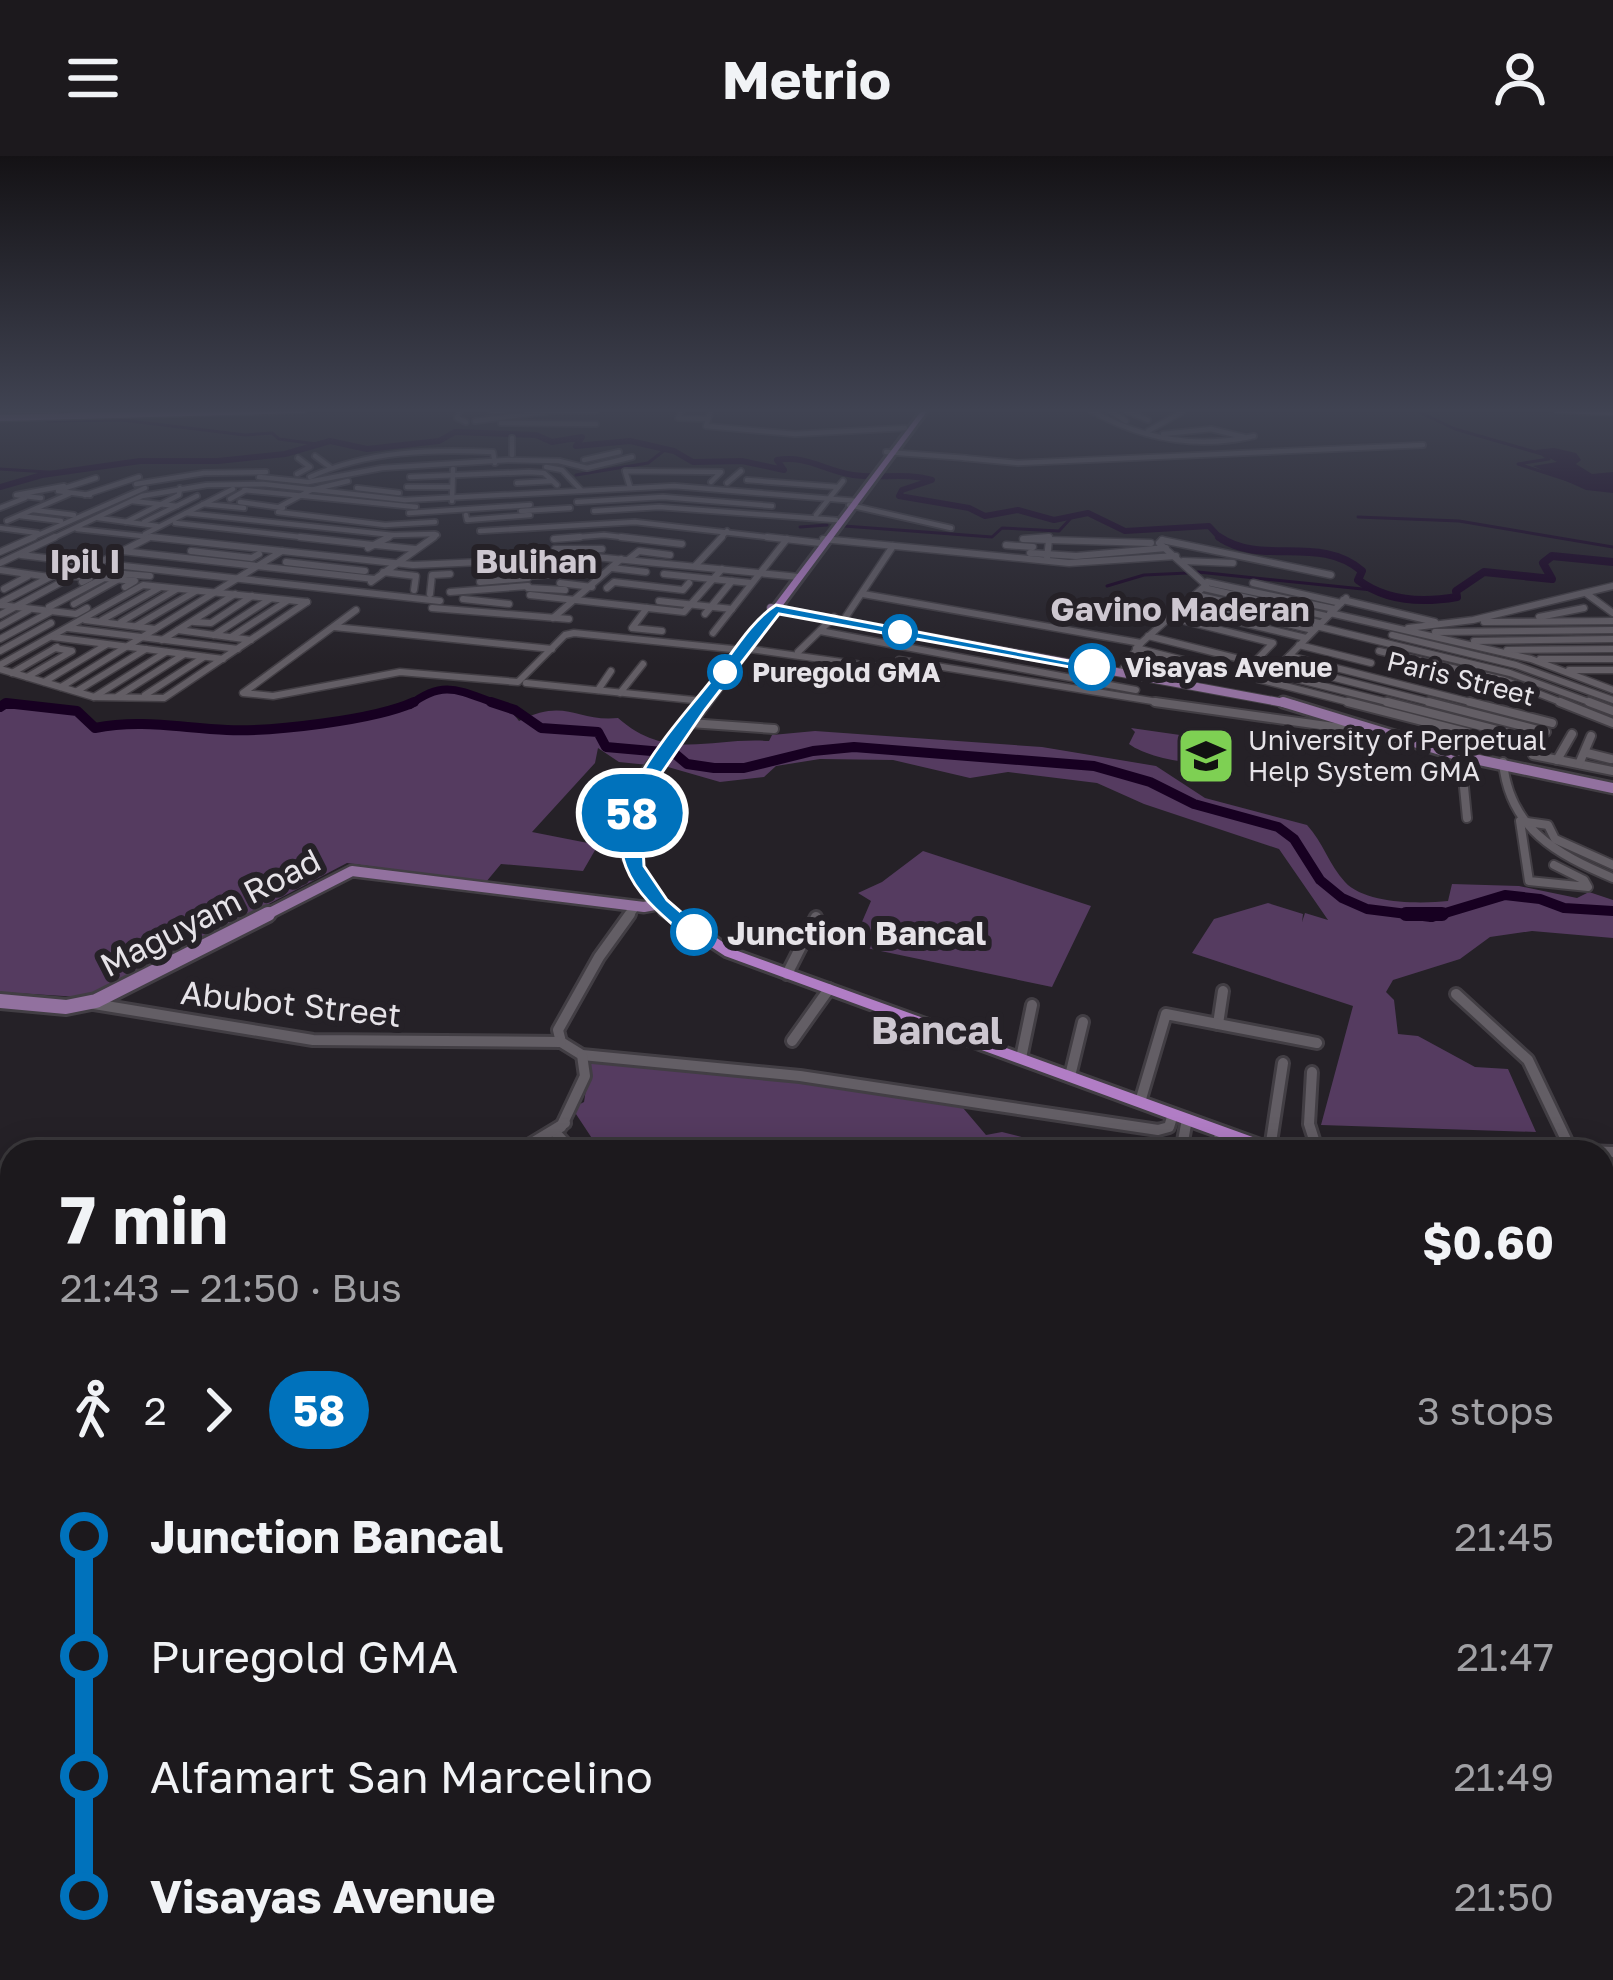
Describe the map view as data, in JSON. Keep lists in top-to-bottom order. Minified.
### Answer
{"streets":{"main road":["Maguyam Road"],"street":["Paris Street","Abubot Street"]},"crossings":[["Maguyam Road","Abubot Street"]],"districts":["Ipil I","Bulihan","Gavino Maderan","Bancal"],"places":{"other":["Visayas Avenue","Puregold GMA","Junction Bancal"],"school or university":["University of Perpetual Help System GMA"]},"lines":["bus line 58"],"page":{"header":"Metrio","on_map":"58","heading":["7 min","21:43 – 21:50 · Bus","$0.60"],"legs":["2","58","3 stops"],"list":[{"name":"Junction Bancal","value":"21:45"},{"name":"Puregold GMA","value":"21:47"},{"name":"Alfamart San Marcelino","value":"21:49"},{"name":"Visayas Avenue","value":"21:50"}]}}
